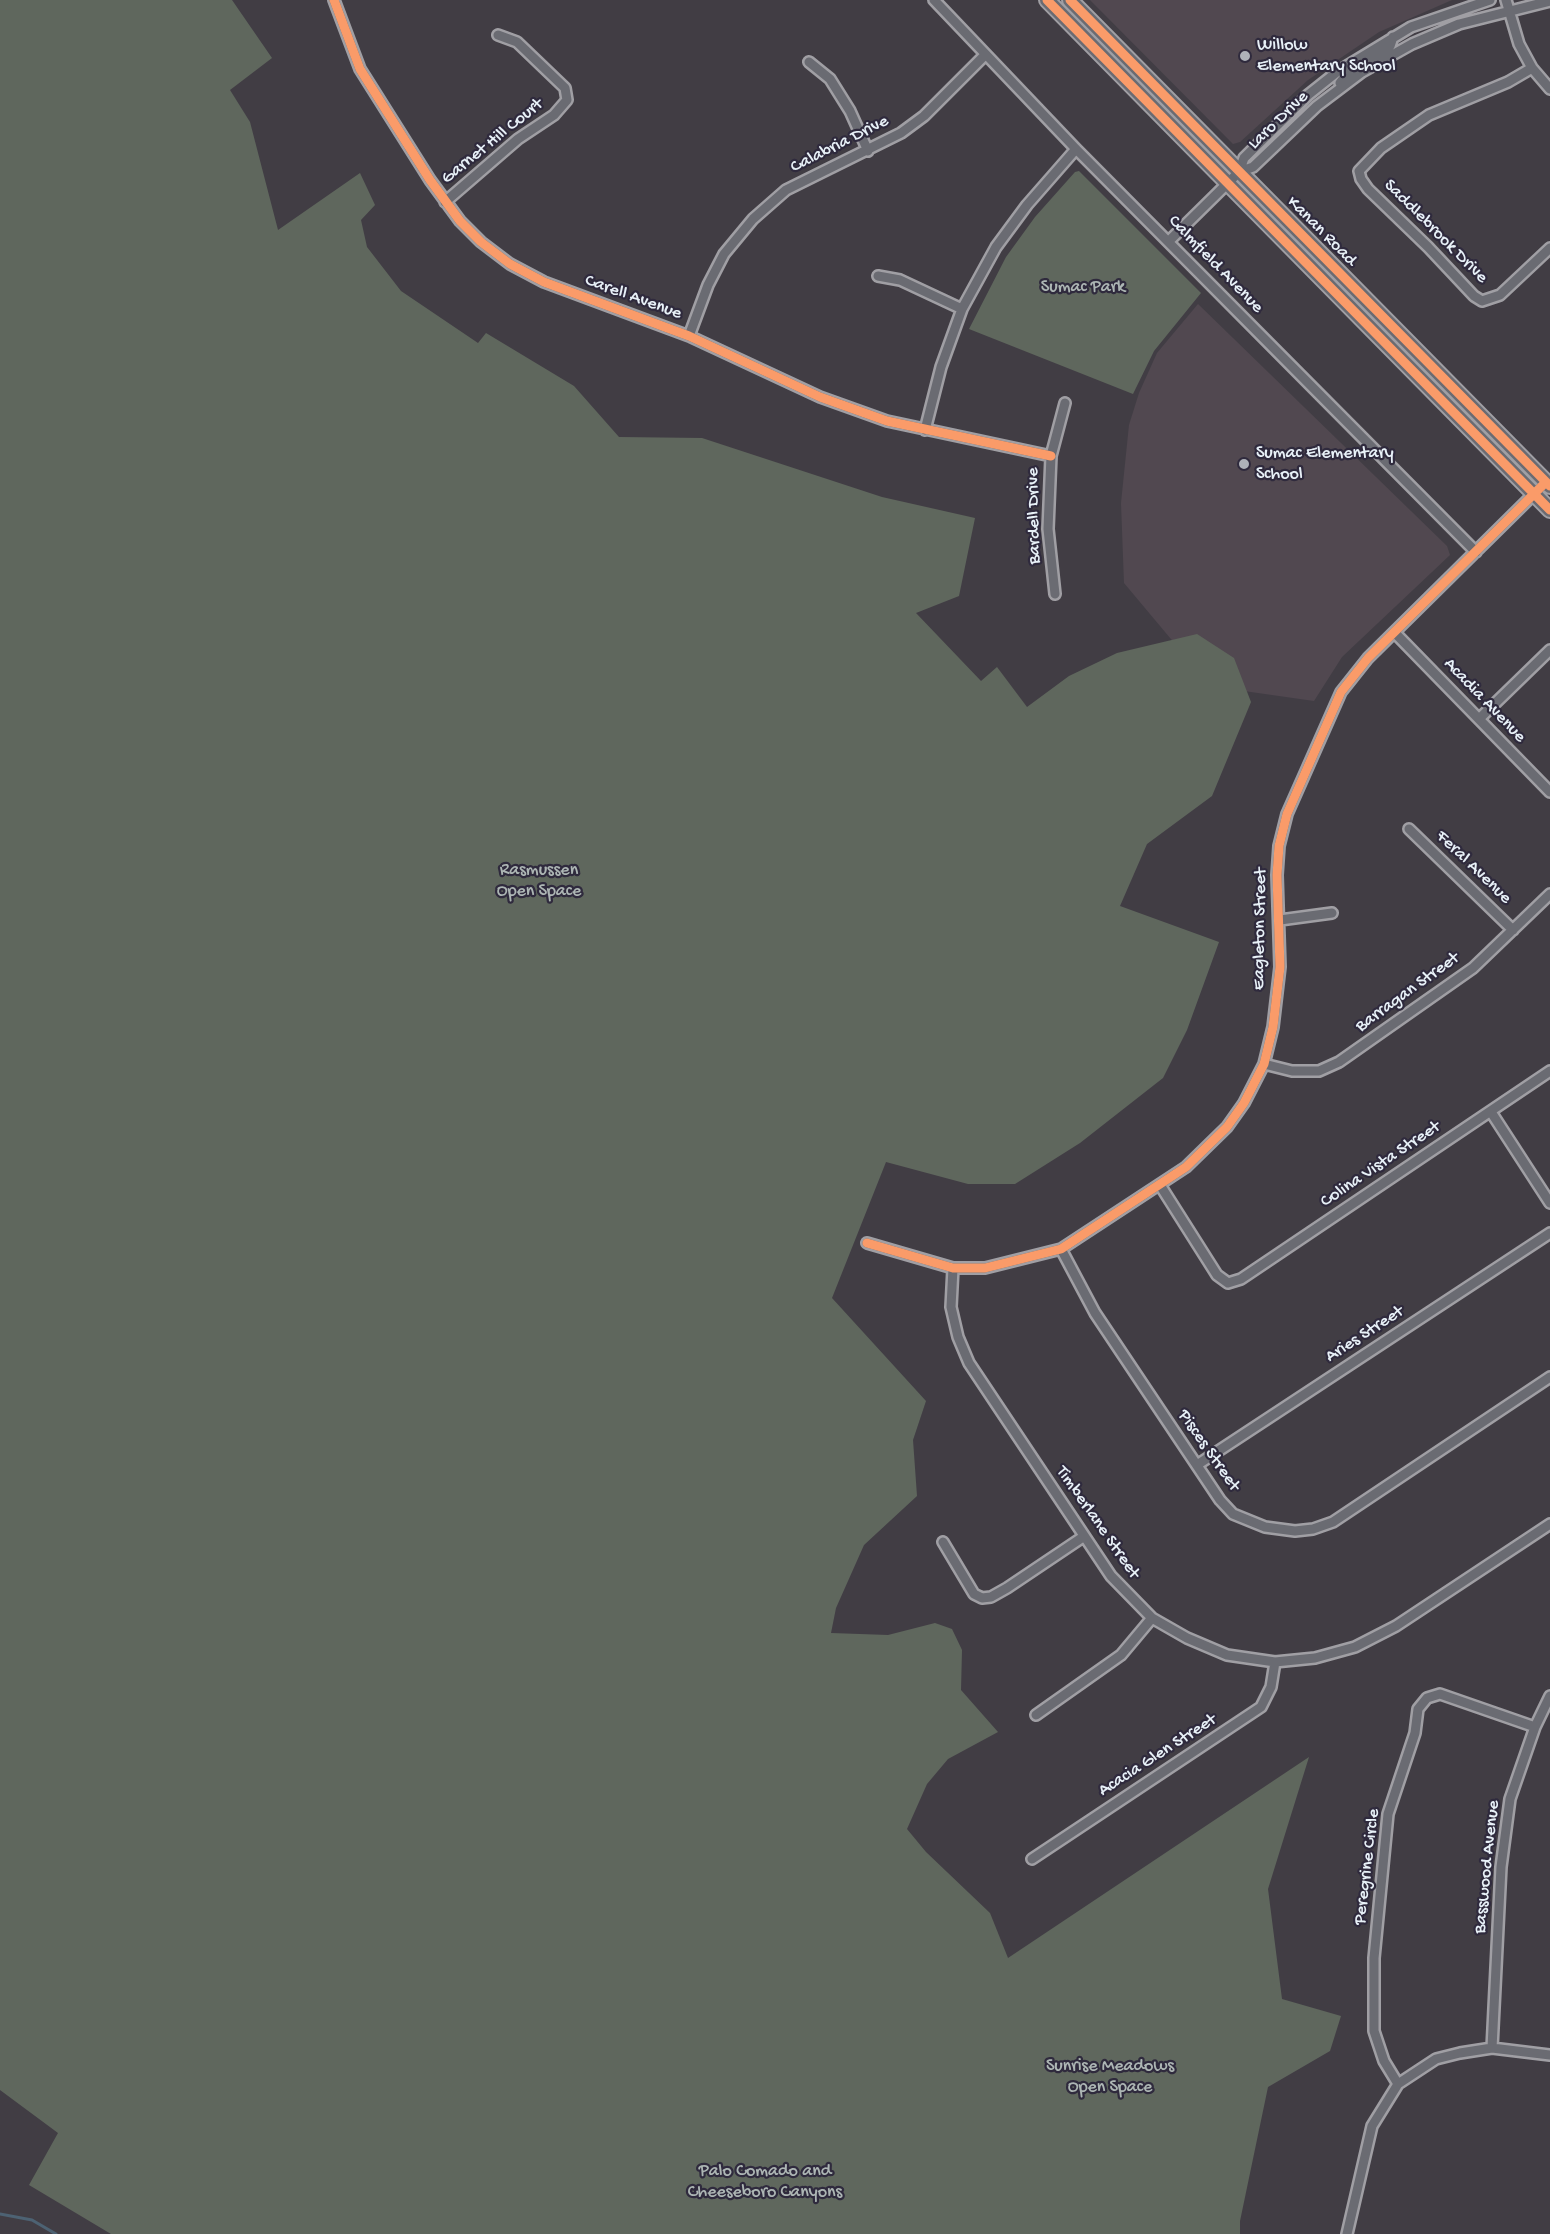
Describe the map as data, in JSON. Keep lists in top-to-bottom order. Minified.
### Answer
{"streets":{"main road":["Kanan Road"],"street":["Laro Drive","Garnet Hill Court","Calabria Drive","Saddlebrook Drive","Calmfield Avenue","Carell Avenue","Bardell Drive","Acadia Avenue","Feral Avenue","Eagleton Street","Barragan Street","Colina Vista Street","Aries Street","Pisces Street","Timberlane Street","Acacia Glen Street","Peregrine Circle","Basswood Avenue"]},"crossings":[["Laro Drive","Kanan Road"],["Laro Drive","Calmfield Avenue"],["Garnet Hill Court","Carell Avenue"],["Calabria Drive","Calmfield Avenue"],["Calabria Drive","Carell Avenue"],["Kanan Road","Eagleton Street"],["Calmfield Avenue","Eagleton Street"],["Carell Avenue","Bardell Drive"],["Acadia Avenue","Eagleton Street"],["Feral Avenue","Barragan Street"],["Eagleton Street","Barragan Street"],["Eagleton Street","Colina Vista Street"],["Eagleton Street","Pisces Street"],["Eagleton Street","Timberlane Street"],["Aries Street","Pisces Street"],["Timberlane Street","Acacia Glen Street"],["Peregrine Circle","Basswood Avenue"]],"parks":["Sumac Park","Rasmussen Open Space","Sunrise Meadows Open Space","Palo Comado and Cheeseboro Canyons"],"places":["Willow Elementary School","Sumac Elementary School"]}
